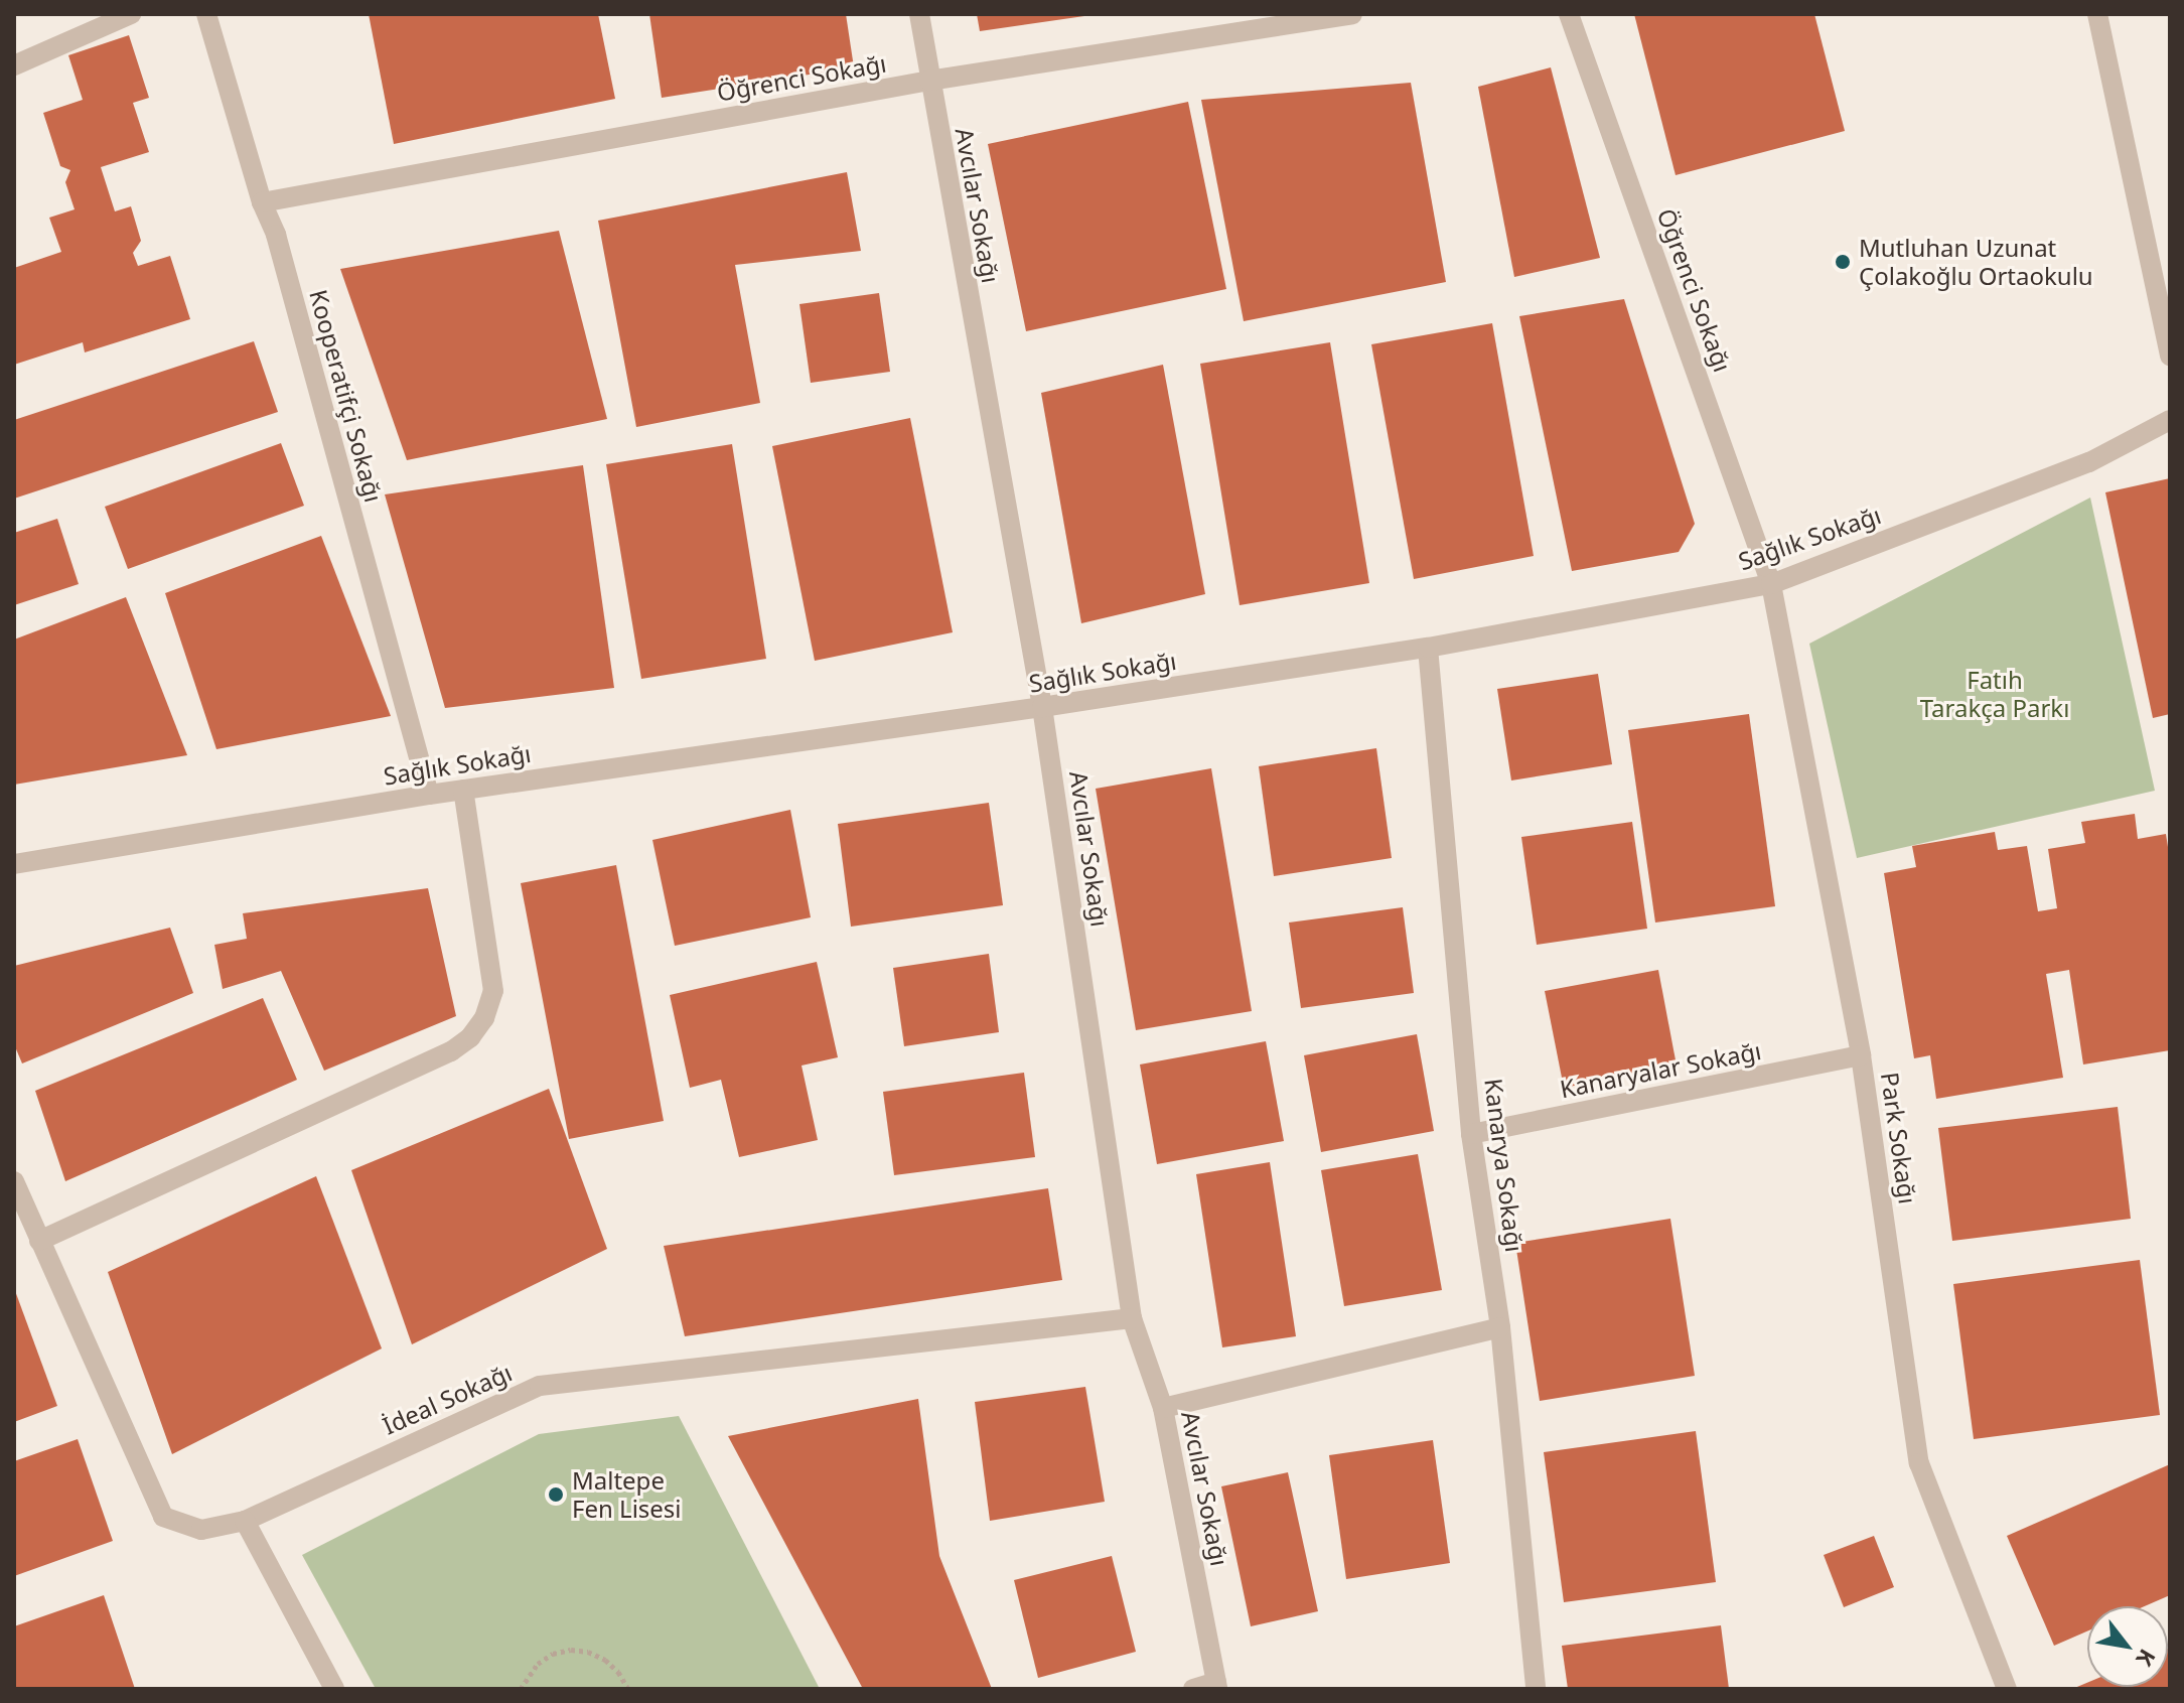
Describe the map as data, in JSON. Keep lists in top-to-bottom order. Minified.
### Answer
{"streets":{"street":["Öğrenci Sokağı","Avcılar Sokağı","Kooperatifçi Sokağı","Sağlık Sokağı","Kanaryalar Sokağı","Park Sokağı","Kanarya Sokağı","İdeal Sokağı"]},"crossings":[["Öğrenci Sokağı","Avcılar Sokağı"],["Öğrenci Sokağı","Kooperatifçi Sokağı"],["Öğrenci Sokağı","Sağlık Sokağı"],["Öğrenci Sokağı","Park Sokağı"],["Avcılar Sokağı","Sağlık Sokağı"],["Avcılar Sokağı","İdeal Sokağı"],["Kooperatifçi Sokağı","Sağlık Sokağı"],["Sağlık Sokağı","Park Sokağı"],["Sağlık Sokağı","Kanarya Sokağı"],["Kanaryalar Sokağı","Park Sokağı"],["Kanaryalar Sokağı","Kanarya Sokağı"]],"parks":["Fatıh Tarakça Parkı"],"places":["Mutluhan Uzunat Çolakoğlu Ortaokulu","Maltepe Fen Lisesi"],"north":"bottom right"}
